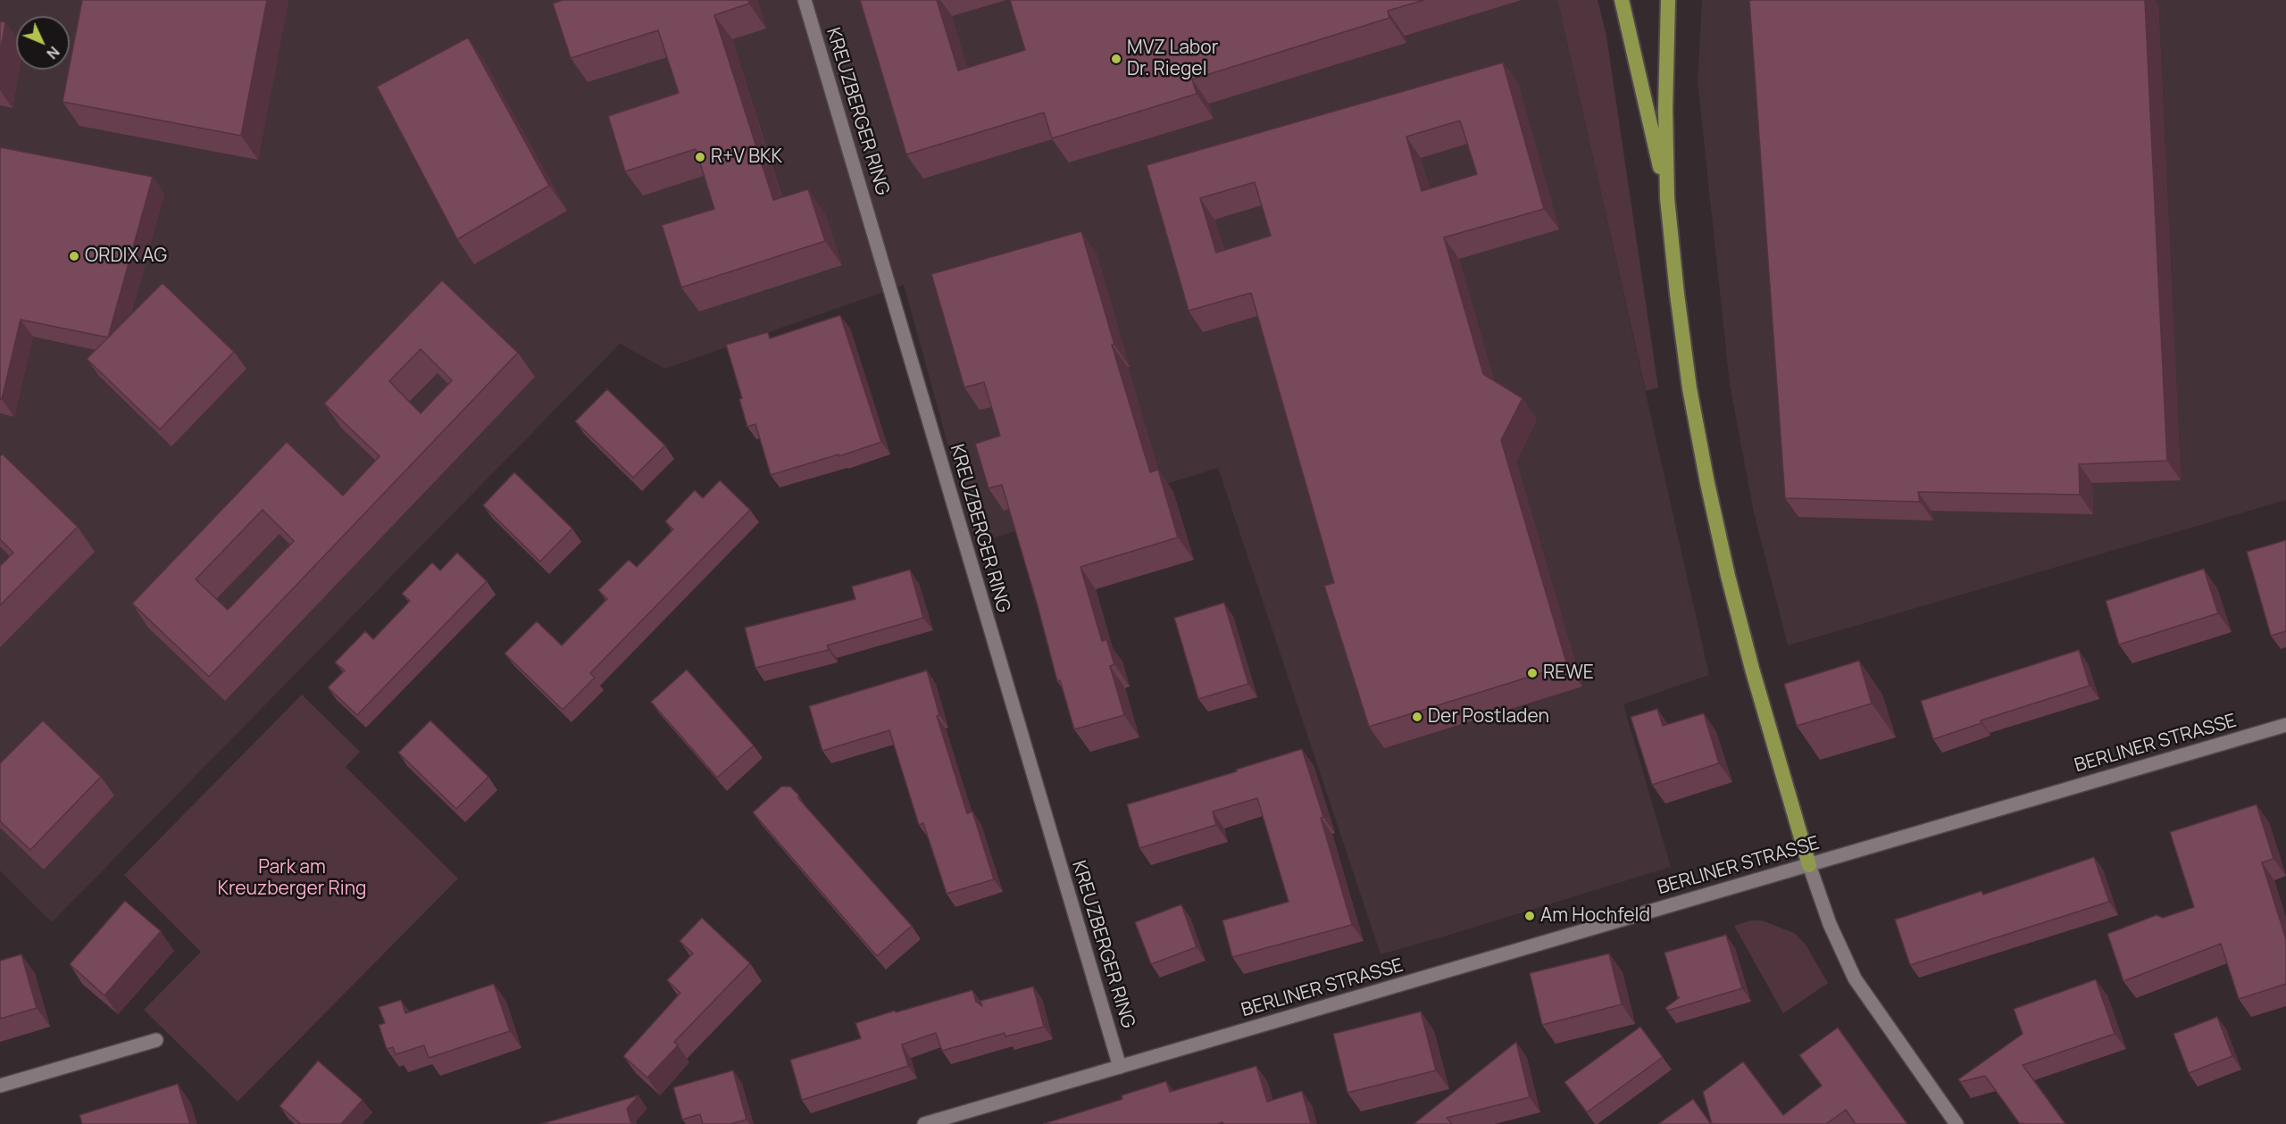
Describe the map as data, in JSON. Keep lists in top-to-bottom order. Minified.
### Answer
{"streets":{"street":["KREUZBERGER RING","BERLINER STRASSE"]},"crossings":[["KREUZBERGER RING","BERLINER STRASSE"]],"parks":["Park am Kreuzberger Ring"],"places":["MVZ Labor Dr. Riegel","R+V BKK","ORDIX AG","REWE","Der Postladen","Am Hochfeld"],"north":"bottom right"}
